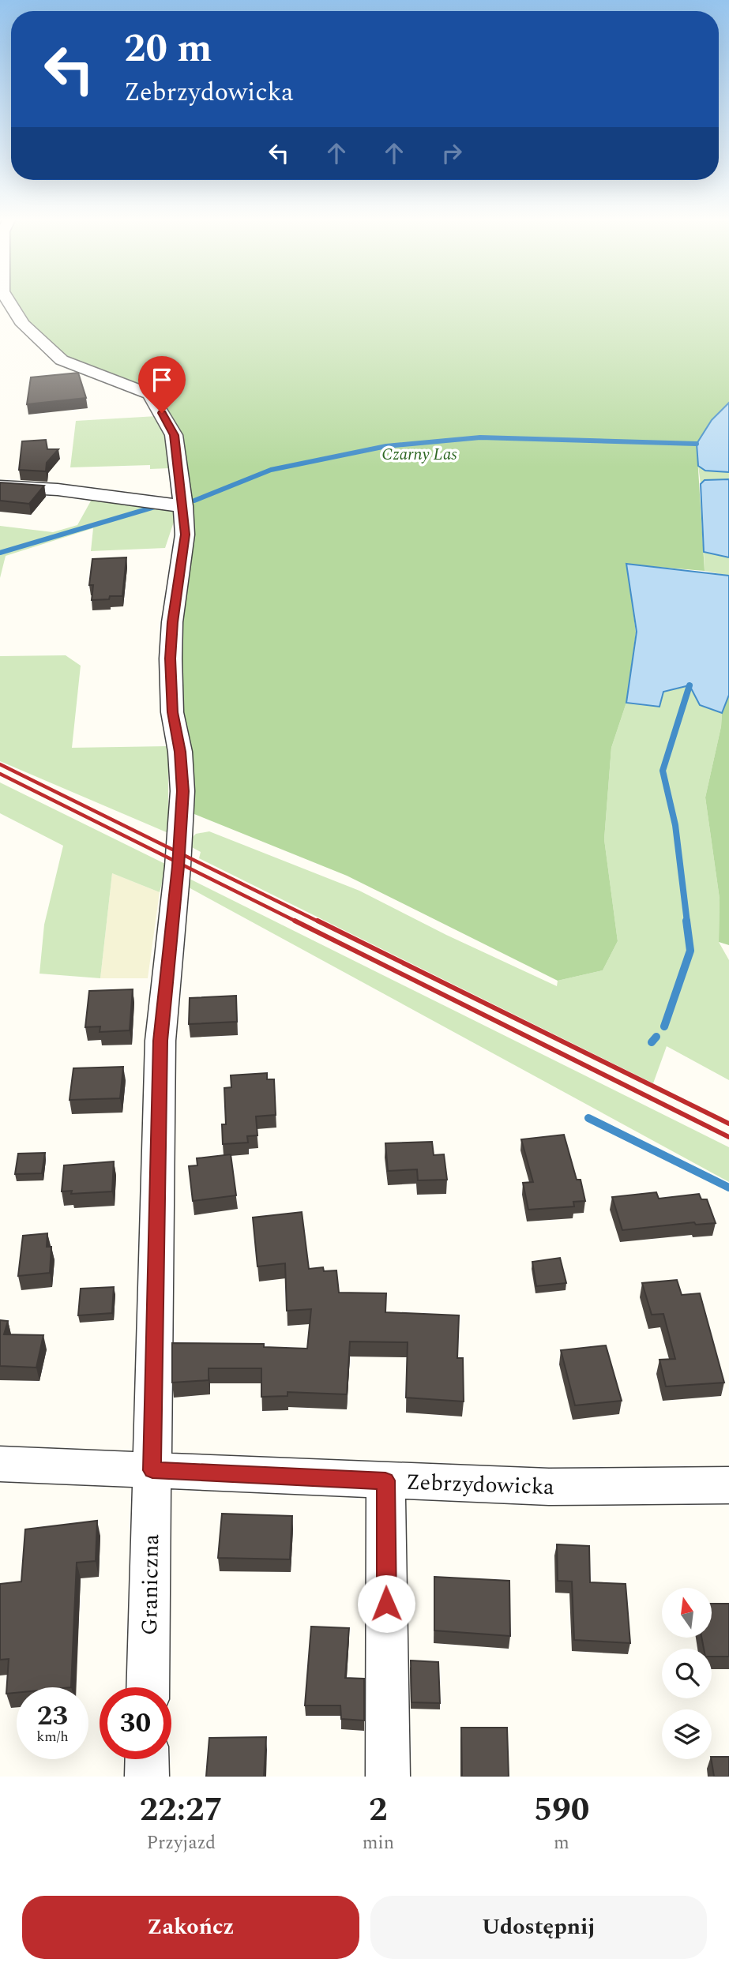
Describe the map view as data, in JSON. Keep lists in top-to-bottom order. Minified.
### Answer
{"streets":{"street":["Zebrzydowicka","Graniczna"]},"crossings":[["Zebrzydowicka","Graniczna"]],"parks":["Czarny Las"],"north":"top","page":{"turn":["20 m","Zebrzydowicka"],"speed":"23 km/h","limit":"30","eta":["22:27","Przyjazd","2","min","590","m"],"buttons":["Zakończ","Udostępnij"]}}
